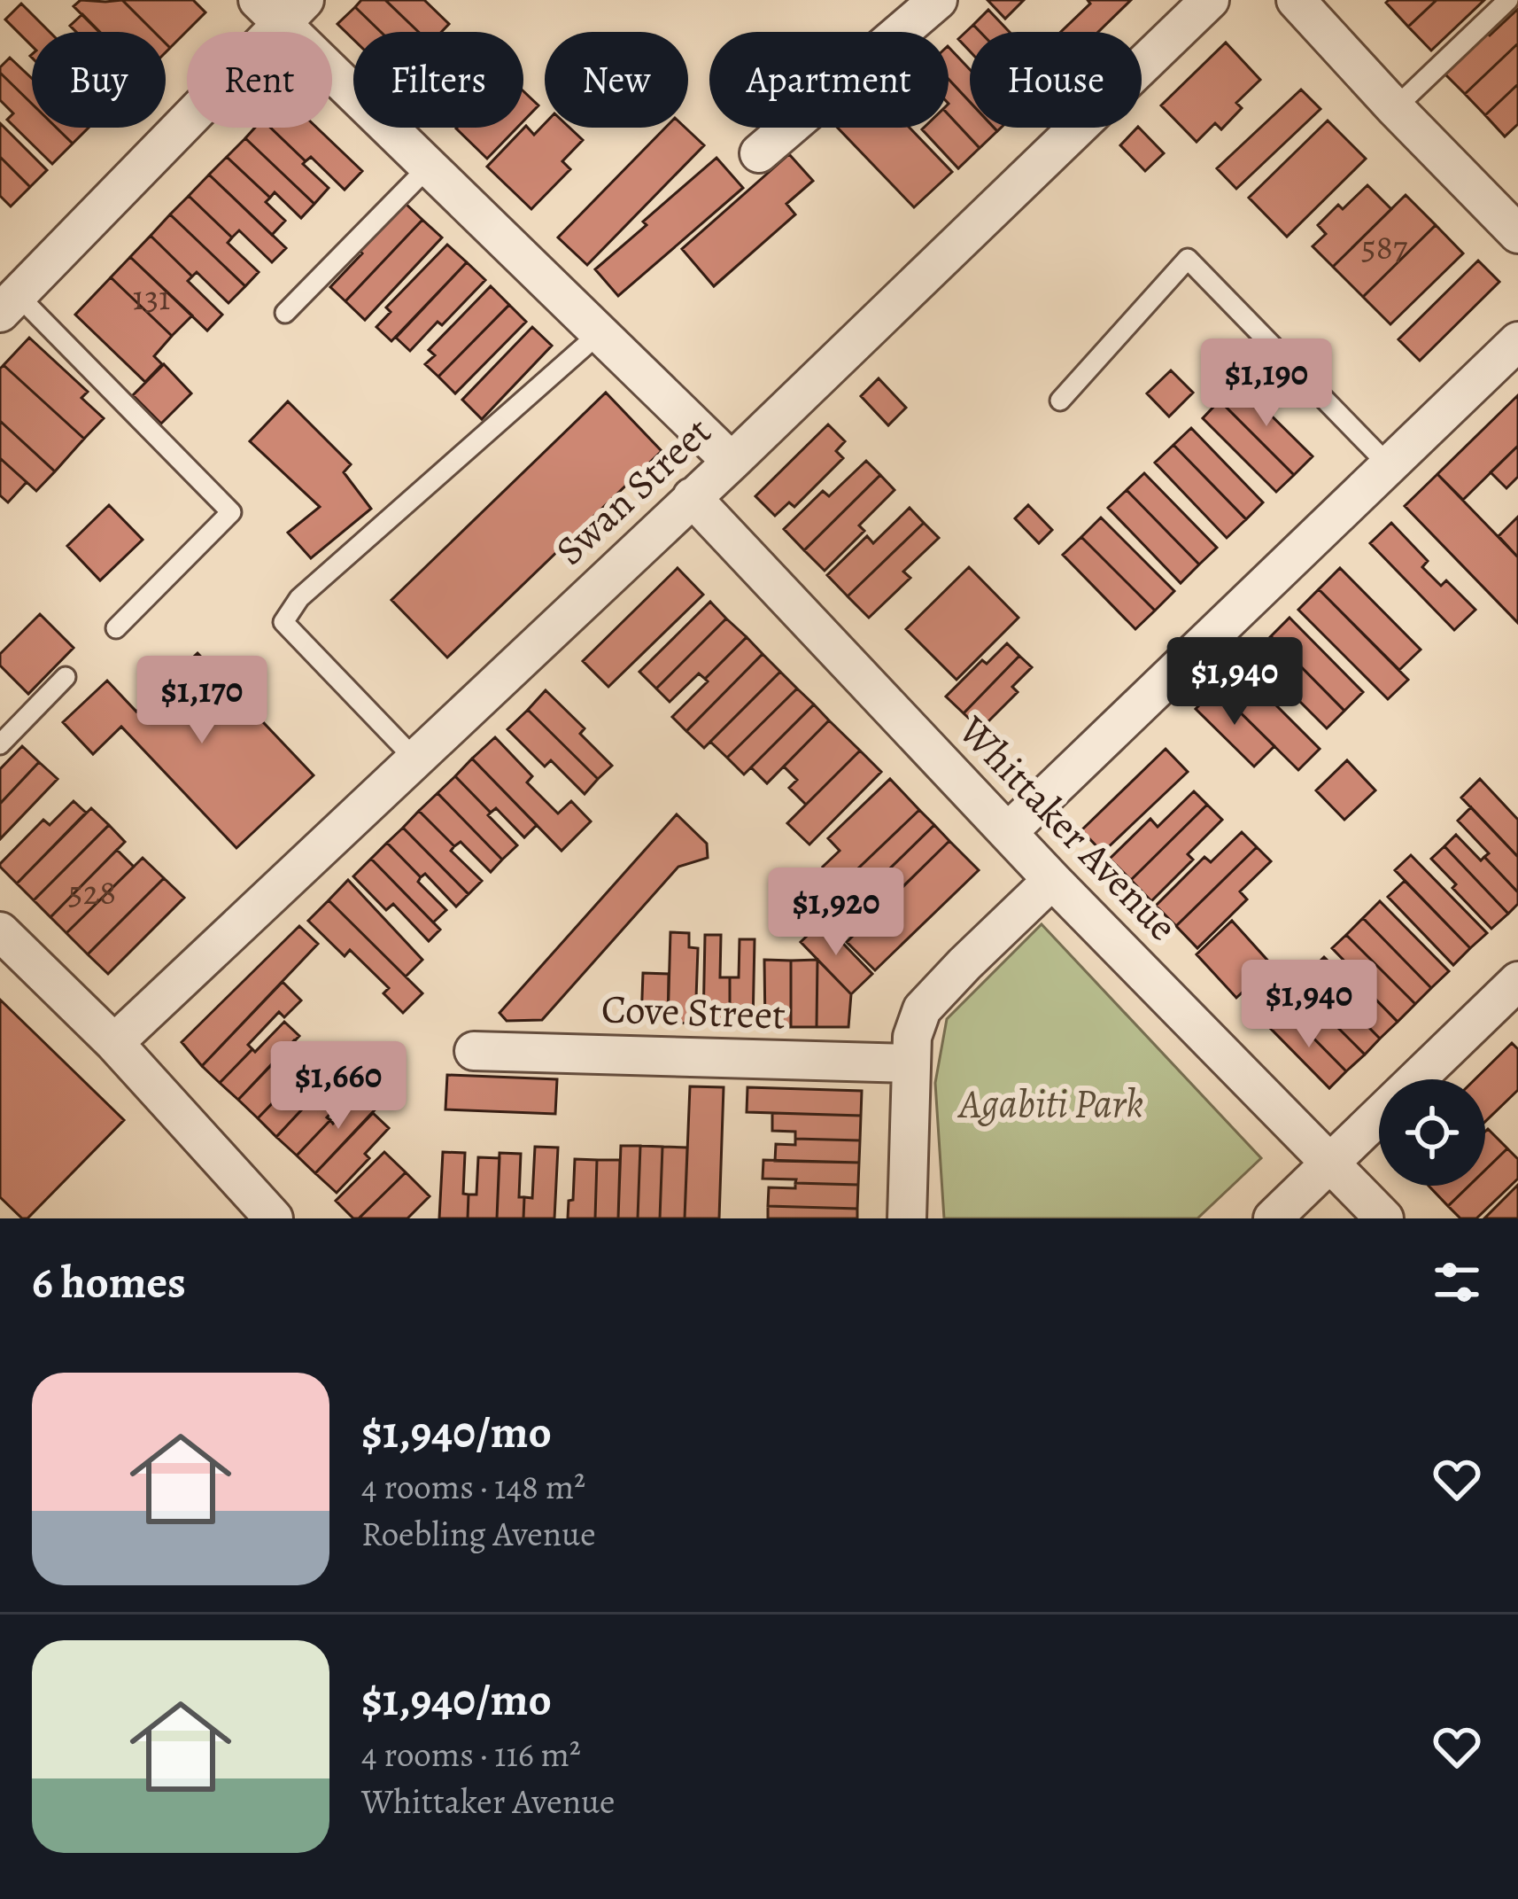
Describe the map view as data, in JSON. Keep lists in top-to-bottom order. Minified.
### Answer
{"streets":{"street":["Swan Street","Whittaker Avenue","Cove Street"]},"crossings":[["Swan Street","Whittaker Avenue"]],"parks":["Agabiti Park"],"house_numbers":["587","131","528"],"page":{"chip":["Buy","Rent","Filters","New","Apartment","House"],"price":["$1,190","$1,940","$1,170","$1,920","$1,940","$1,660"],"heading":"6 homes","list":[{"name":"$1,940/mo","note":"4 rooms · 148 m² · Roebling Avenue"},{"name":"$1,940/mo","note":"4 rooms · 116 m² · Whittaker Avenue"}]}}
